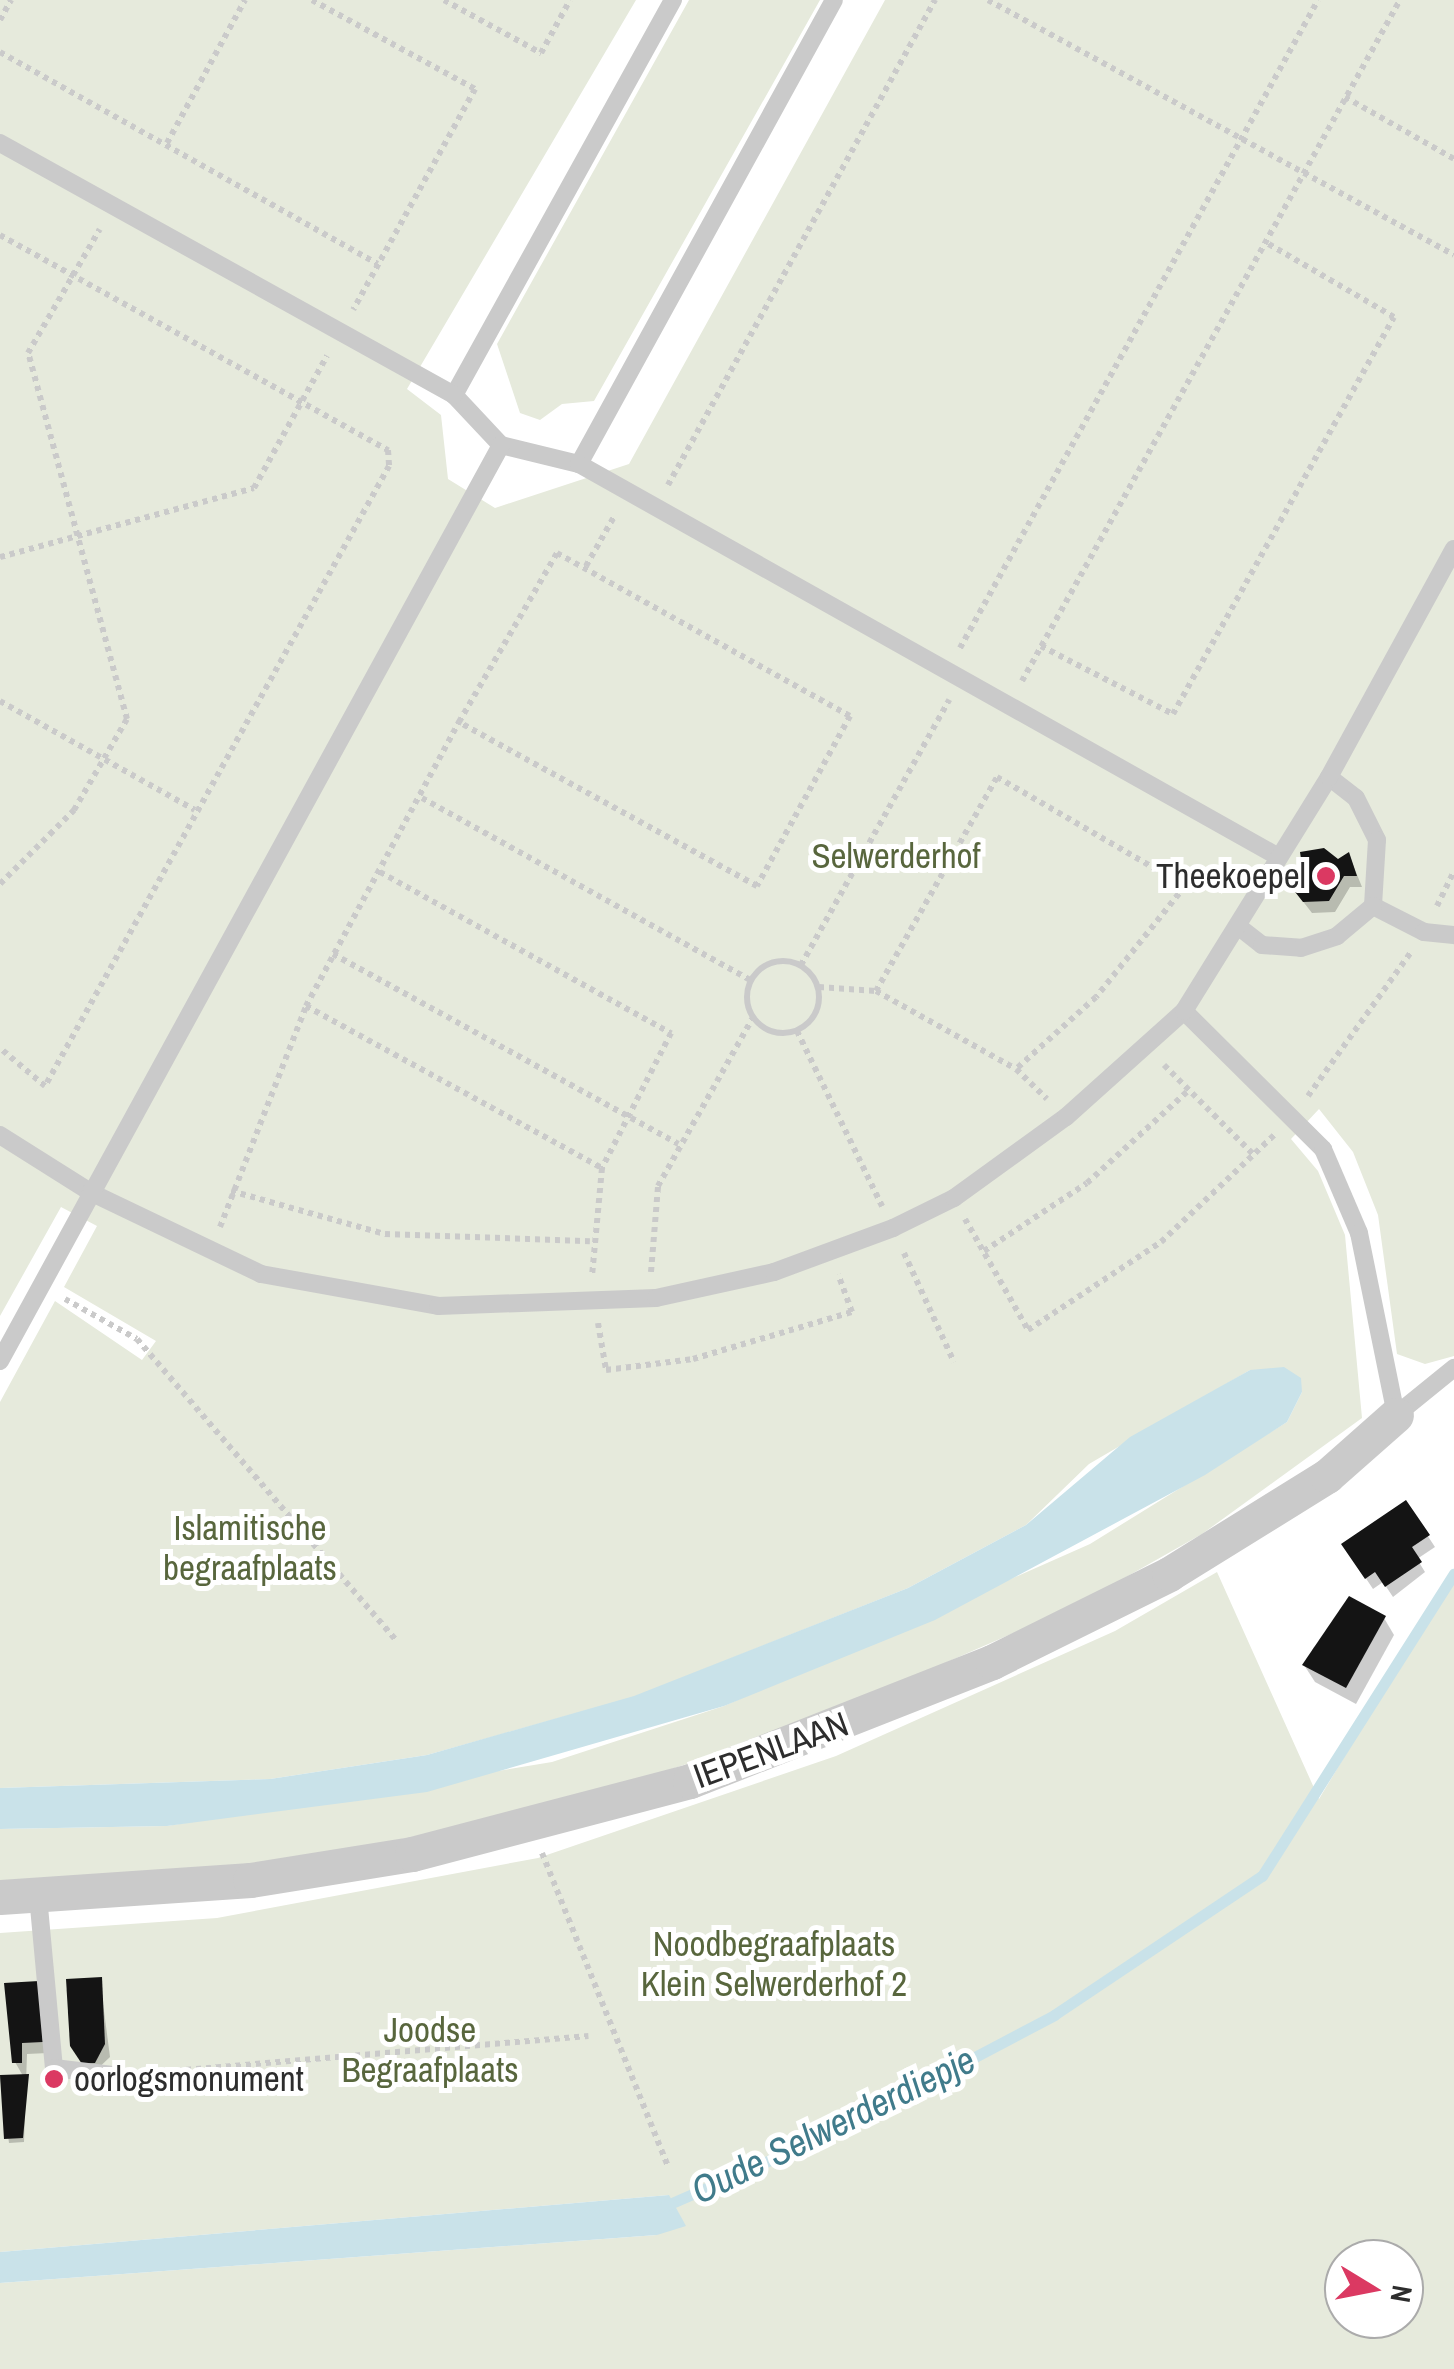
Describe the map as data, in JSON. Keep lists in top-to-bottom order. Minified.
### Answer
{"streets":{"street":["IEPENLAAN"]},"water":["Oude Selwerderdiepje"],"parks":["Selwerderhof","Islamitische begraafplaats","Noodbegraafplaats Klein Selwerderhof 2","Joodse Begraafplaats"],"places":["Theekoepel","oorlogsmonument"],"north":"right"}
